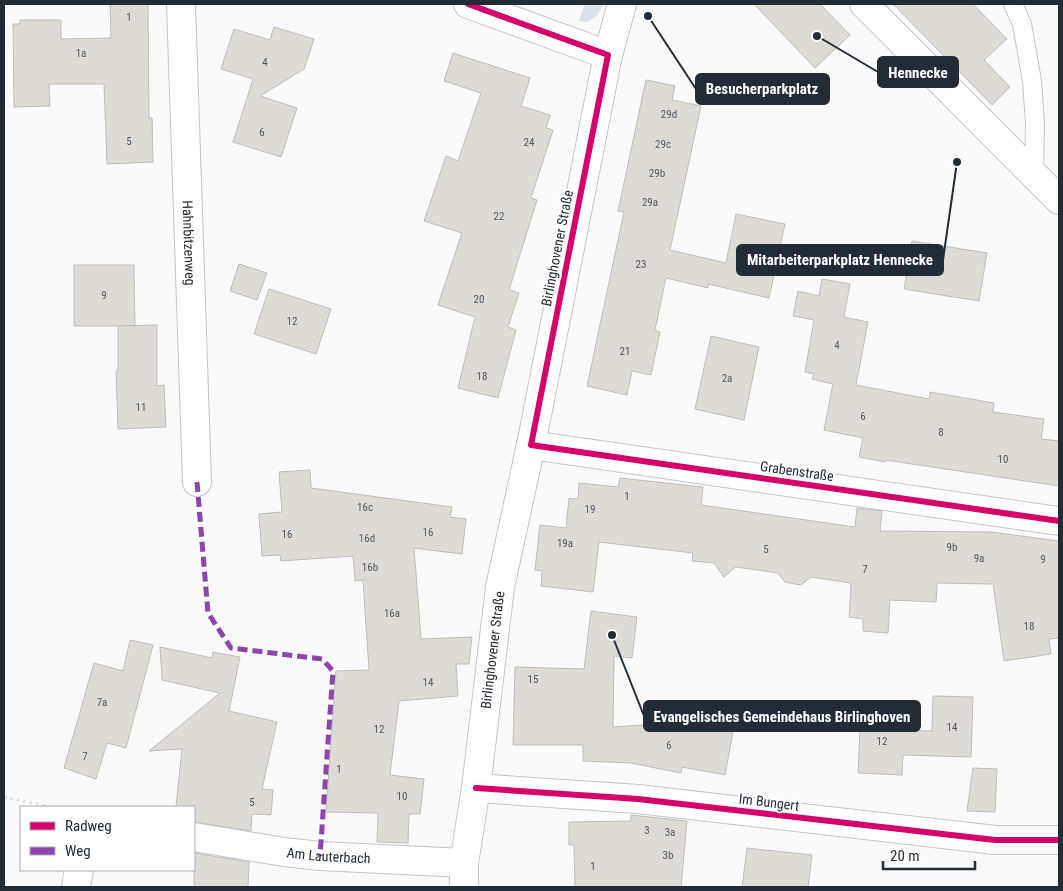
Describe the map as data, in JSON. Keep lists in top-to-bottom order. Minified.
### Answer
{"streets":{"street":["Hahnbitzenweg","Birlinghovener Straße","Grabenstraße","Im Bungert","Am Lauterbach"]},"crossings":[["Birlinghovener Straße","Grabenstraße"],["Birlinghovener Straße","Im Bungert"],["Birlinghovener Straße","Am Lauterbach"]],"places":["Besucherparkplatz","Hennecke","Mitarbeiterparkplatz Hennecke","Evangelisches Gemeindehaus Birlinghoven"],"house_numbers":["1","1a","4","29d","6","5","24","29c","29b","29a","22","23","9","20","12","4","21","18","2a","11","6","8","10","1","16c","19","16","16","16d","19a","9b","5","9a","9","16b","7","16a","18","15","14","7a","14","12","12","6","7","1","10","5","3","3a","3b","1"],"legend":["Radweg","Weg"],"scale_bar":"20 m"}
